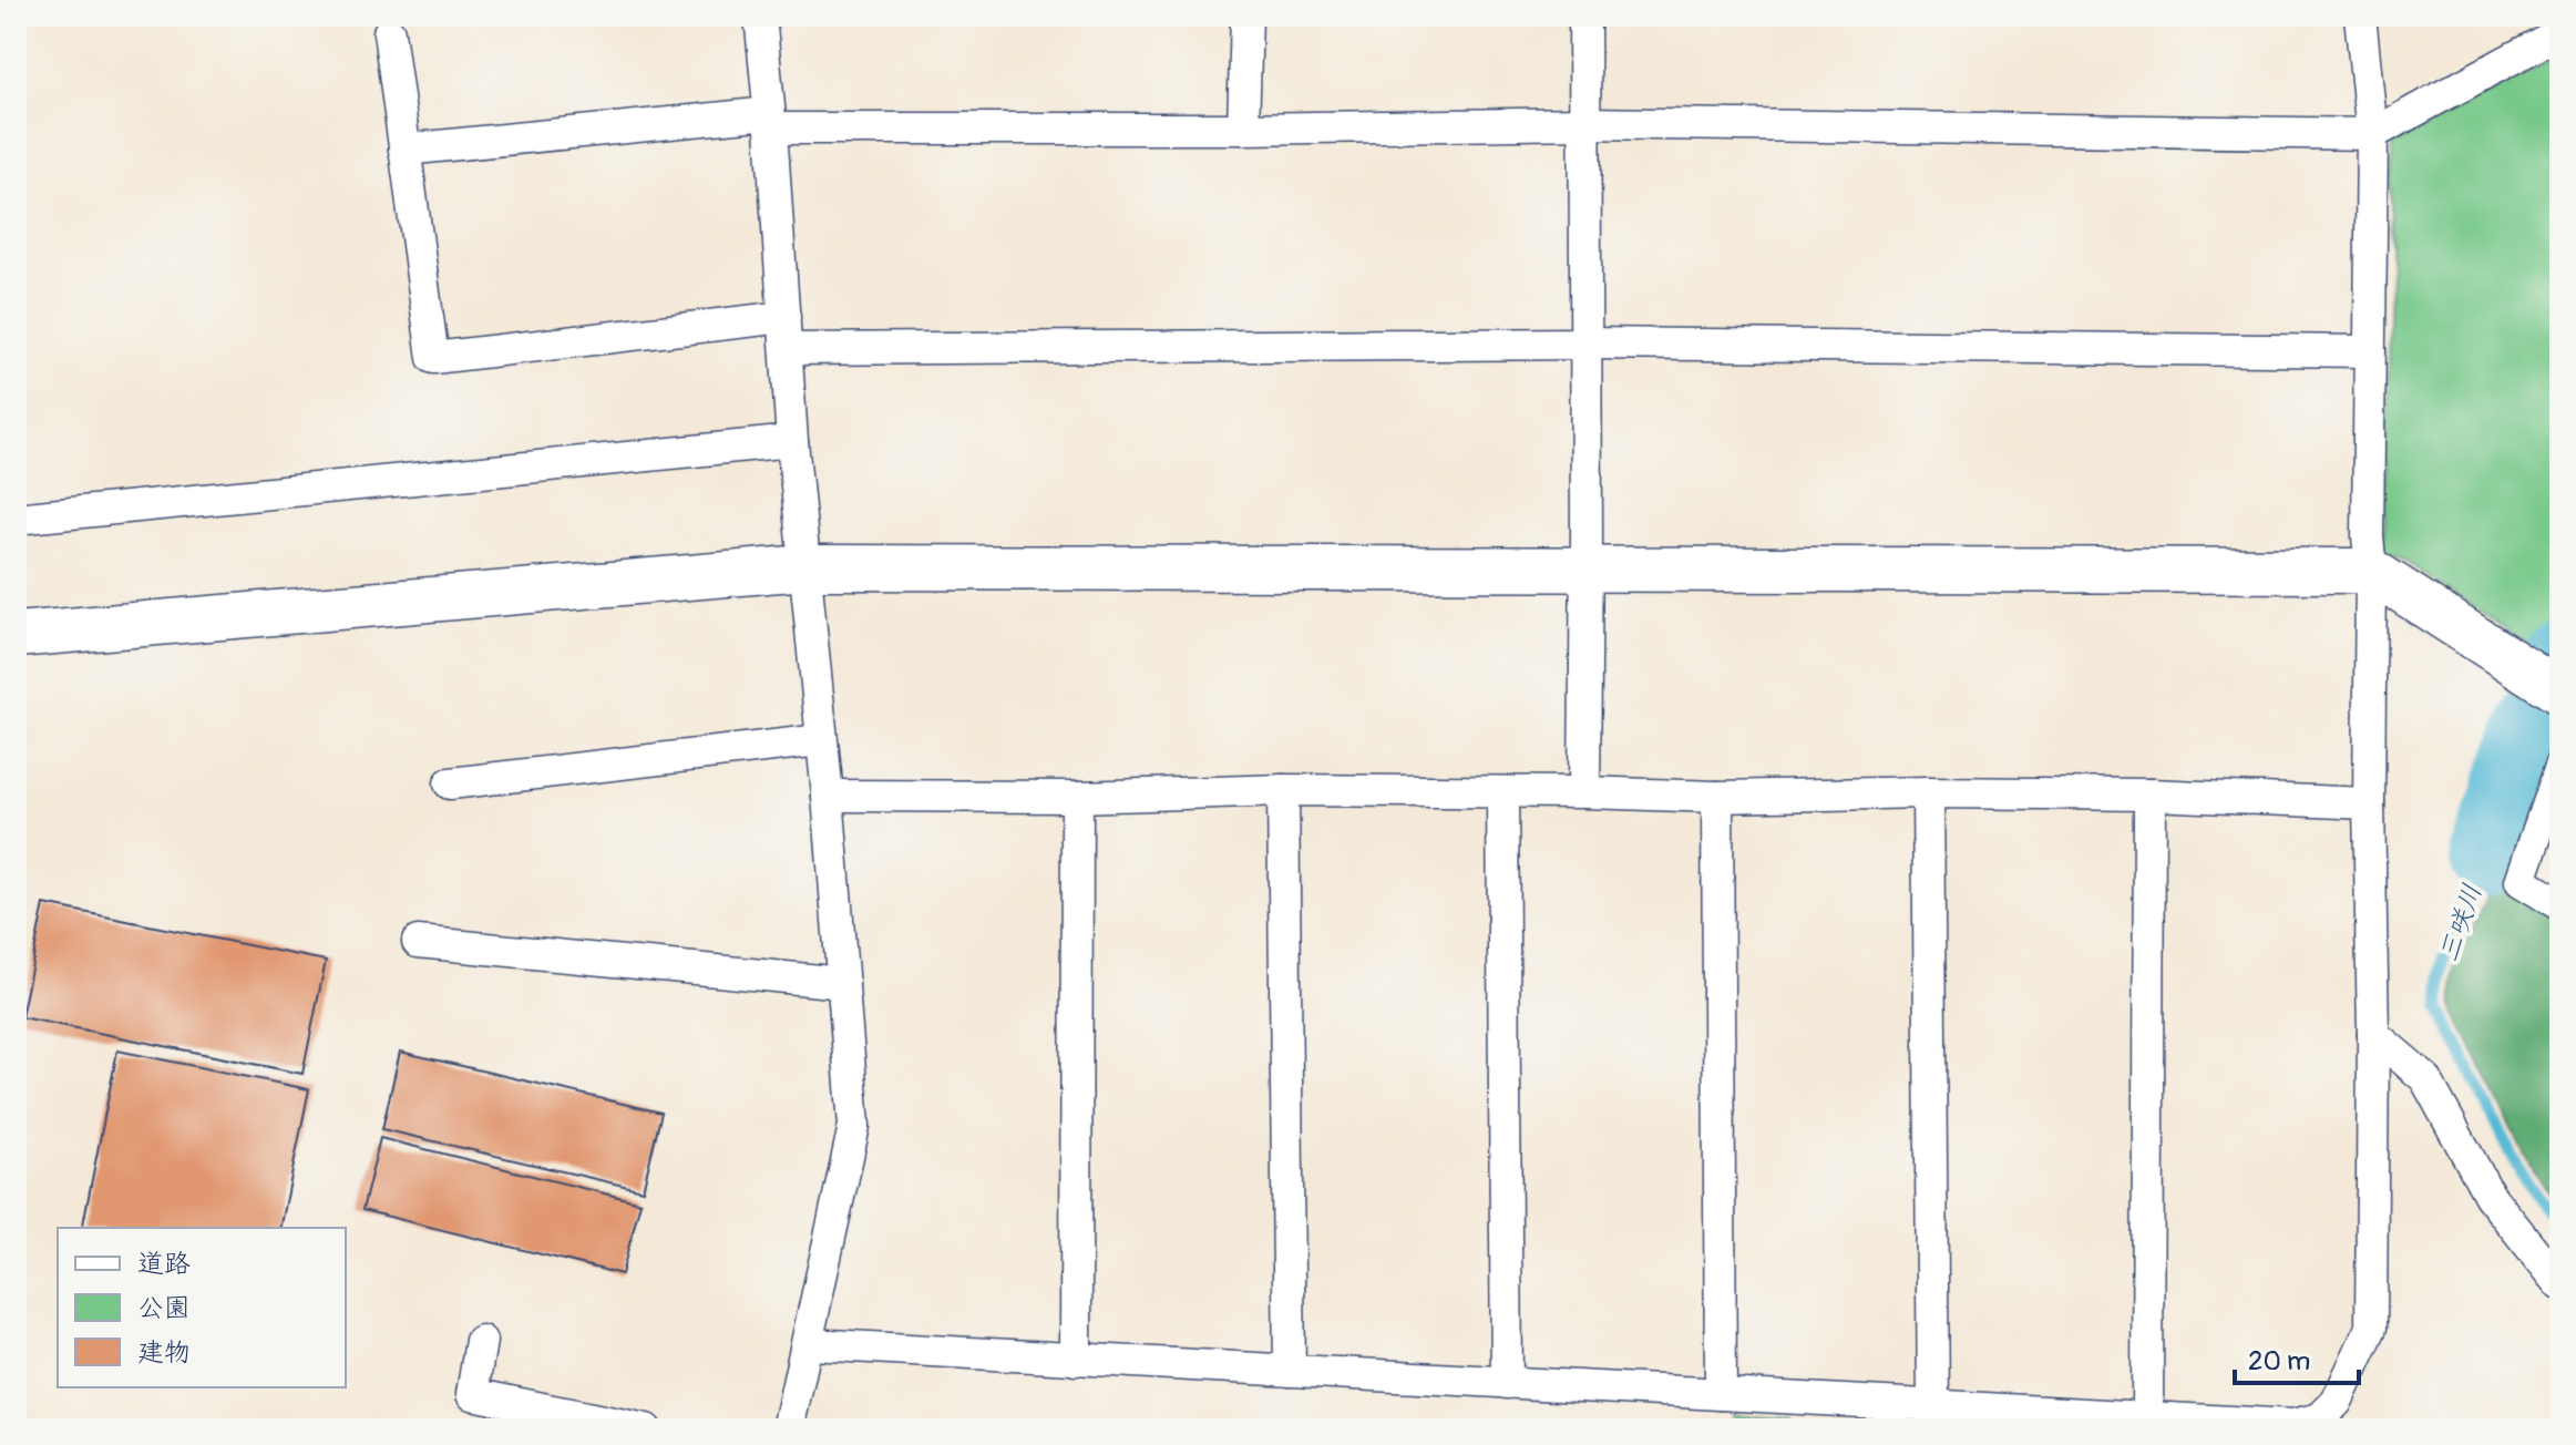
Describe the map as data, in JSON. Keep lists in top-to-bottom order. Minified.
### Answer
{"water":["三咲川"],"legend":["道路","公園","建物"],"scale_bar":"20 m"}
